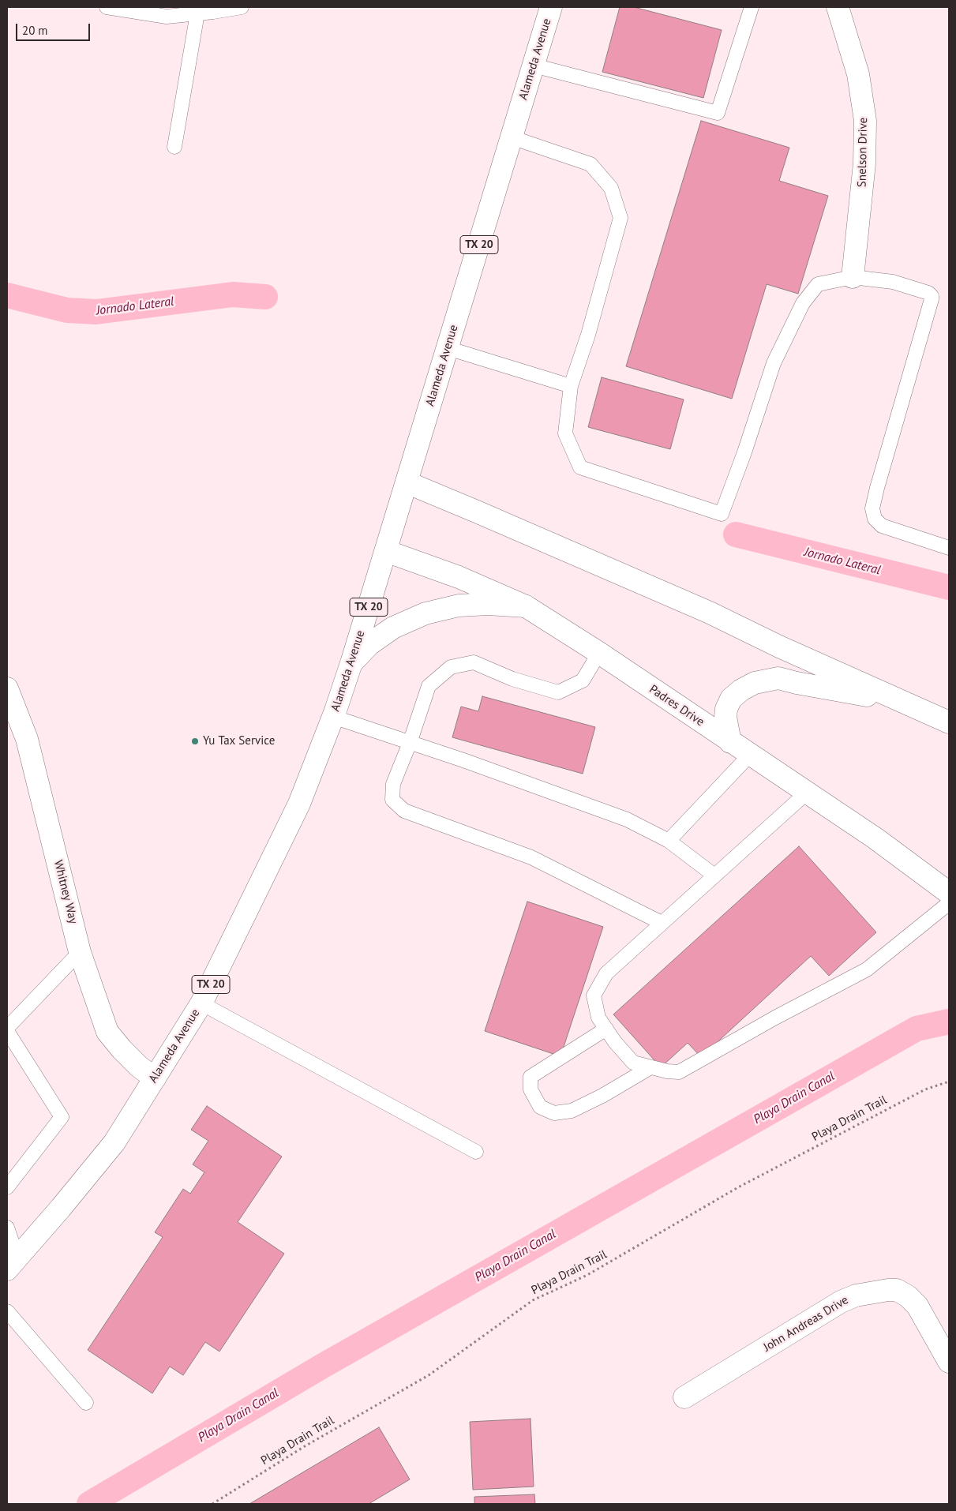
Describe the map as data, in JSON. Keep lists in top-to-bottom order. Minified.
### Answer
{"streets":{"main road":["Alameda Avenue","Snelson Drive","TX 20","Padres Drive","Whitney Way","John Andreas Drive"],"path":["Playa Drain Trail"]},"crossings":[["Alameda Avenue","Padres Drive"],["Alameda Avenue","Whitney Way"]],"water":["Jornado Lateral","Playa Drain Canal"],"places":["Yu Tax Service"],"scale_bar":"20 m"}
